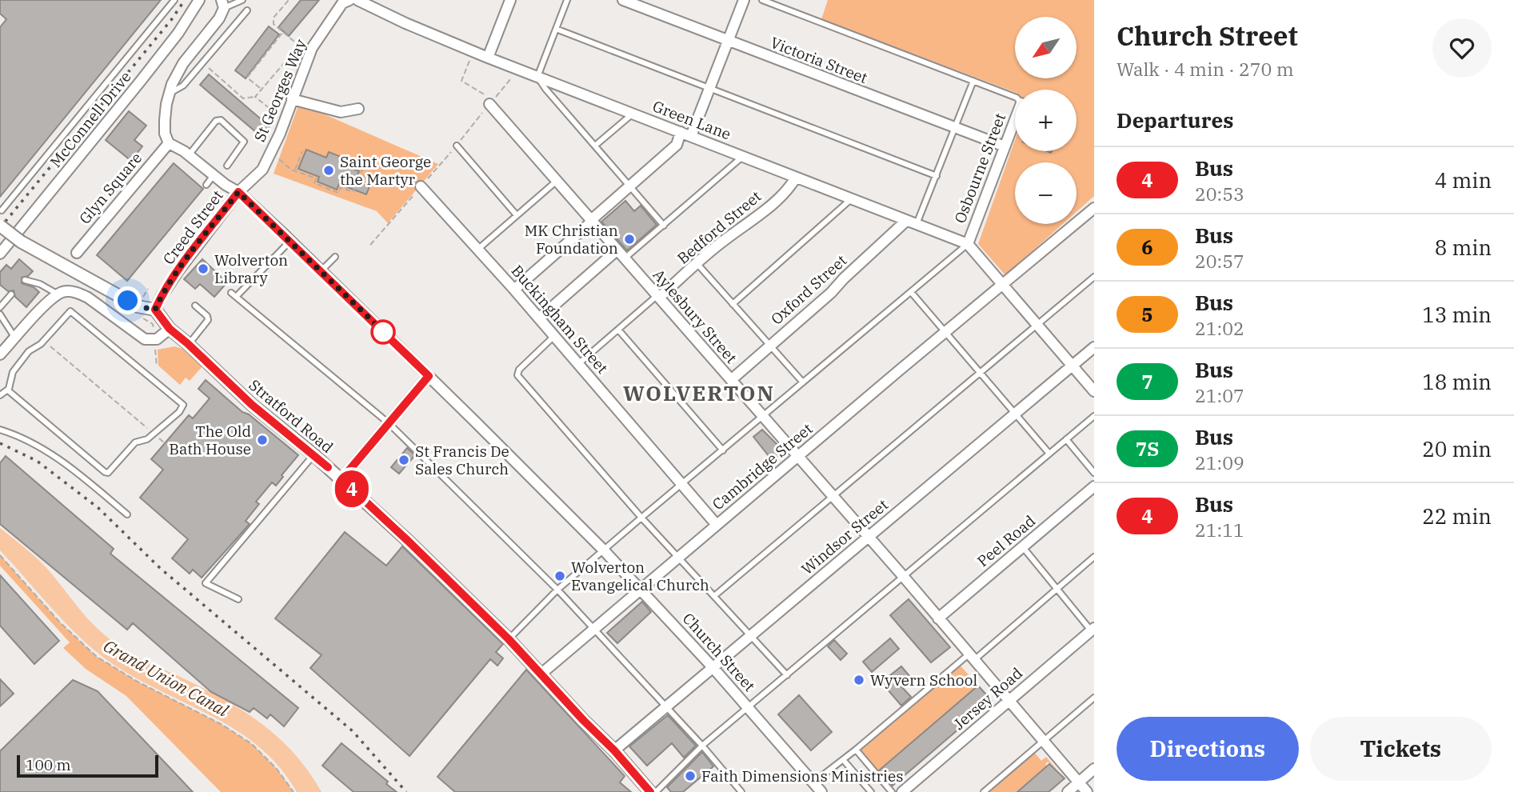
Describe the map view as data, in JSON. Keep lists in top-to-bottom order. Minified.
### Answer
{"streets":{"street":["Victoria Street","St Georges Way","McConnell Drive","Green Lane","Osbourne Street","Glyn Square","Creed Street","Bedford Street","Oxford Street","Aylesbury Street","Buckingham Street","Stratford Road","Cambridge Street","Windsor Street","Peel Road","Church Street","Jersey Road"]},"crossings":[["Victoria Street","Osbourne Street"],["St Georges Way","Creed Street"],["St Georges Way","Church Street"],["Green Lane","Osbourne Street"],["Green Lane","Bedford Street"],["Green Lane","Oxford Street"],["Green Lane","Cambridge Street"],["Green Lane","Windsor Street"],["Glyn Square","Church Street"],["Creed Street","Stratford Road"],["Creed Street","Church Street"],["Bedford Street","Aylesbury Street"],["Oxford Street","Aylesbury Street"],["Aylesbury Street","Cambridge Street"],["Aylesbury Street","Windsor Street"],["Aylesbury Street","Peel Road"],["Aylesbury Street","Jersey Road"],["Buckingham Street","Cambridge Street"],["Stratford Road","Cambridge Street"],["Stratford Road","Windsor Street"],["Cambridge Street","Church Street"],["Windsor Street","Church Street"]],"districts":["WOLVERTON"],"water":["Grand Union Canal"],"places":["Saint George the Martyr","MK Christian Foundation","Wolverton Library","The Old Bath House","St Francis De Sales Church","Wolverton Evangelical Church","Wyvern School","Faith Dimensions Ministries"],"lines":["bus line 4"],"scale_bar":"100 m","north":"bottom left","page":{"on_map":"4","heading":[["Church Street","Walk · 4 min · 270 m"],"Departures"],"map_buttons":["+","−"],"list":[{"mark":"4","name":"Bus","note":"20:53","value":"4 min"},{"mark":"6","name":"Bus","note":"20:57","value":"8 min"},{"mark":"5","name":"Bus","note":"21:02","value":"13 min"},{"mark":"7","name":"Bus","note":"21:07","value":"18 min"},{"mark":"7S","name":"Bus","note":"21:09","value":"20 min"},{"mark":"4","name":"Bus","note":"21:11","value":"22 min"}],"buttons":["Directions","Tickets"],"scale":"100 m"}}
